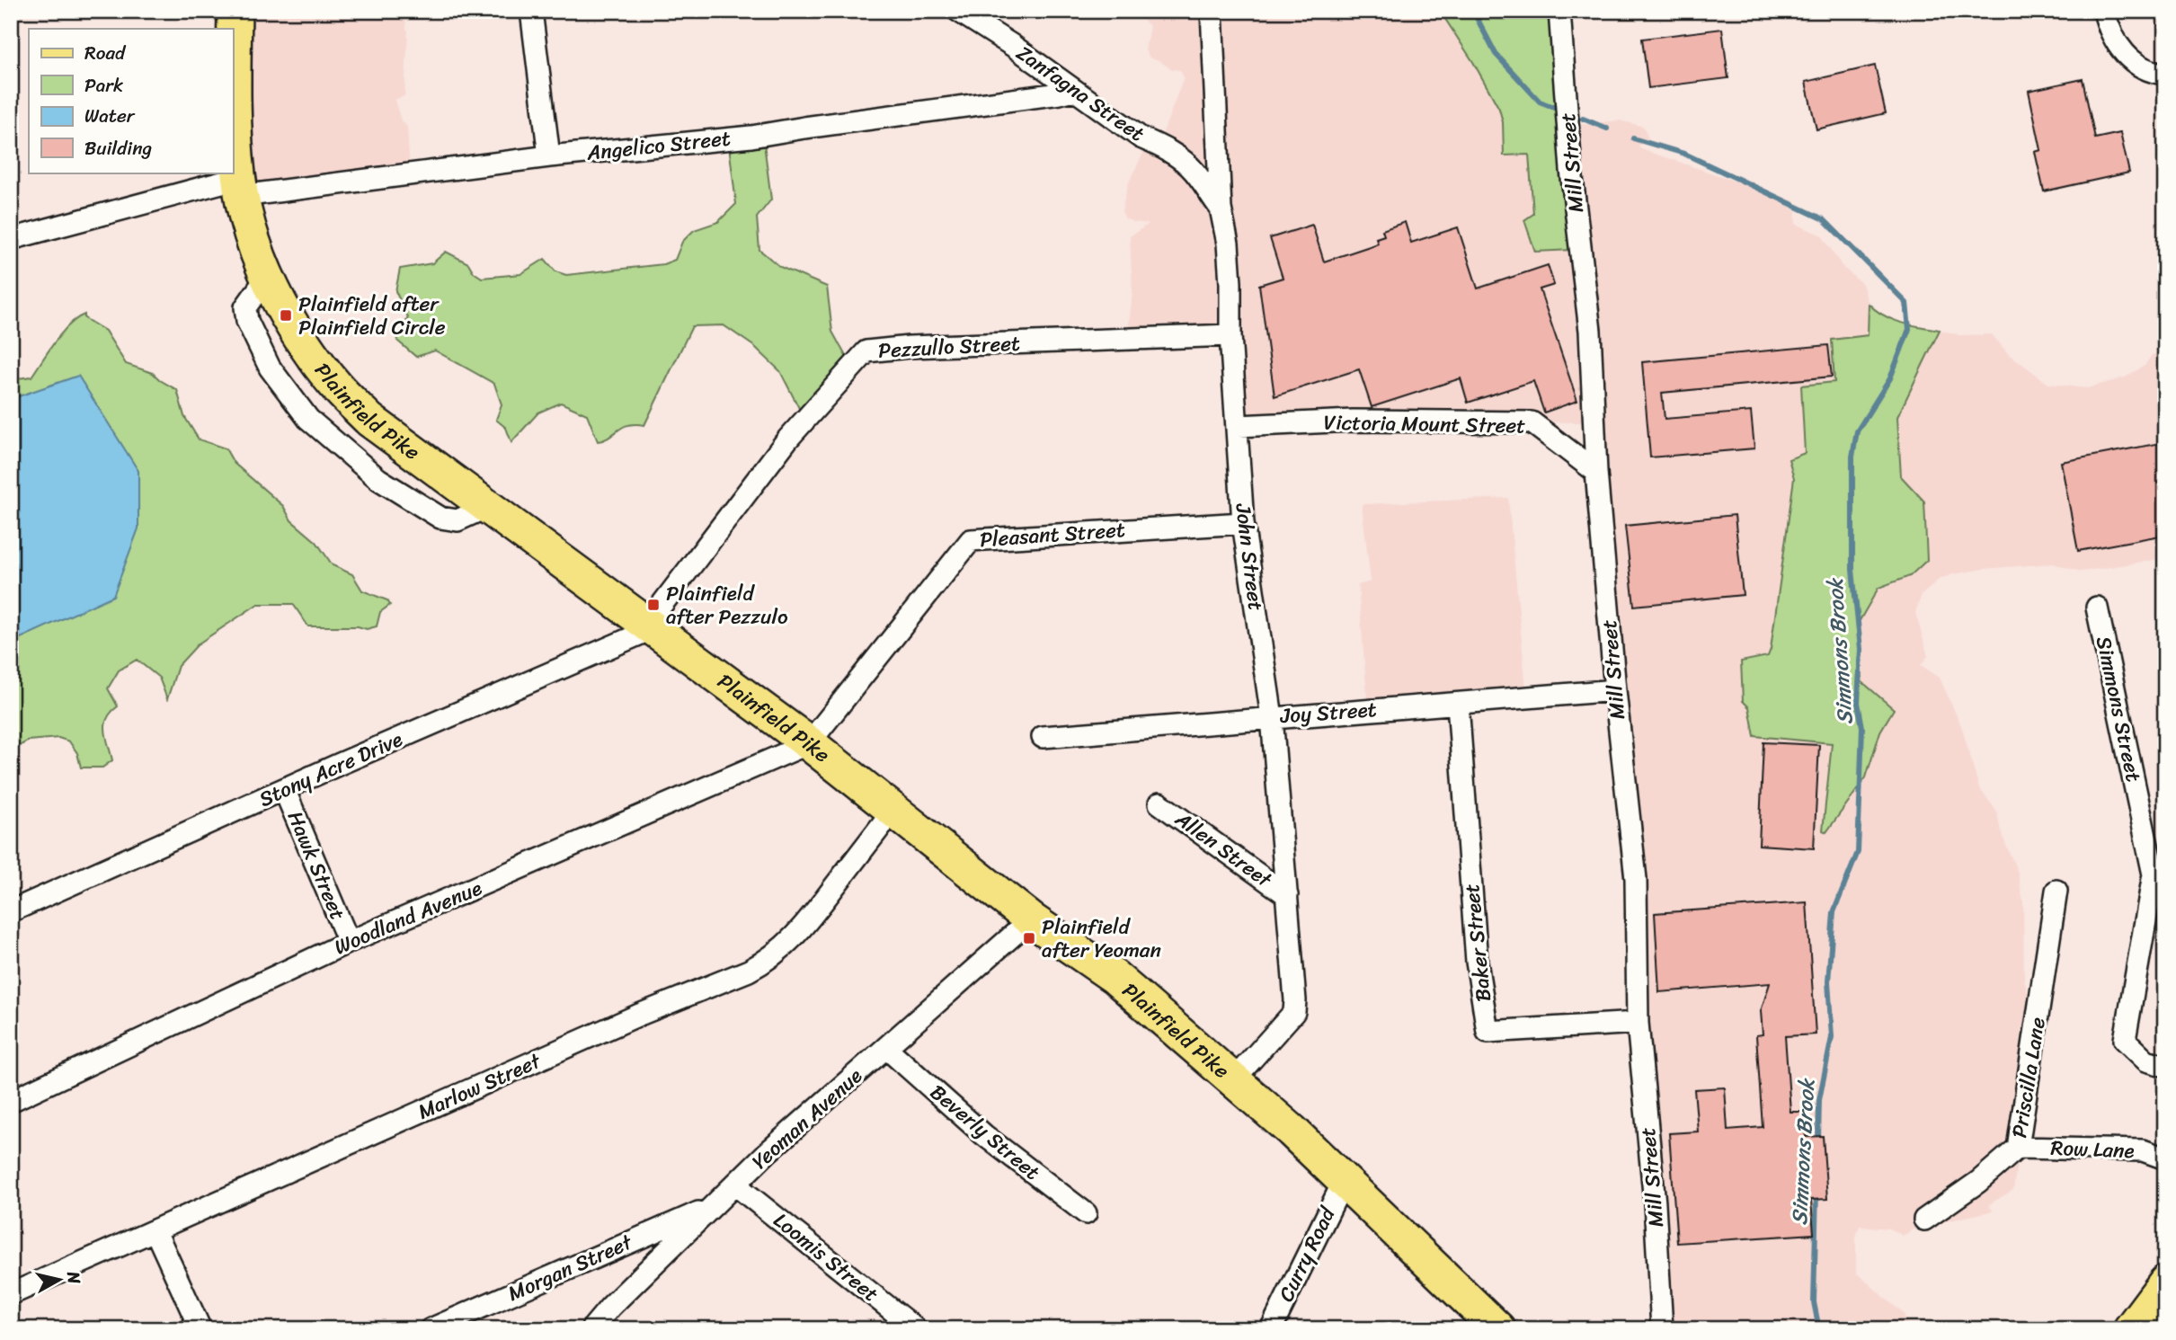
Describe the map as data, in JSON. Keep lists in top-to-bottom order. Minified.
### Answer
{"streets":{"main road":["Plainfield Pike"],"street":["Zanfagna Street","Angelico Street","Mill Street","Pezzullo Street","Victoria Mount Street","Pleasant Street","John Street","Simmons Street","Joy Street","Stony Acre Drive","Allen Street","Hawk Street","Woodland Avenue","Baker Street","Priscilla Lane","Marlow Street","Yeoman Avenue","Beverly Street","Row Lane","Curry Road","Loomis Street","Morgan Street"]},"crossings":[["Zanfagna Street","Angelico Street"],["Zanfagna Street","John Street"],["Angelico Street","Plainfield Pike"],["Mill Street","Victoria Mount Street"],["Mill Street","Joy Street"],["Mill Street","Baker Street"],["Pezzullo Street","Plainfield Pike"],["Pezzullo Street","John Street"],["Pezzullo Street","Stony Acre Drive"],["Plainfield Pike","Pleasant Street"],["Plainfield Pike","John Street"],["Plainfield Pike","Stony Acre Drive"],["Plainfield Pike","Woodland Avenue"],["Plainfield Pike","Marlow Street"],["Plainfield Pike","Yeoman Avenue"],["Plainfield Pike","Curry Road"],["Victoria Mount Street","John Street"],["Pleasant Street","John Street"],["Pleasant Street","Woodland Avenue"],["John Street","Joy Street"],["John Street","Allen Street"],["Joy Street","Baker Street"],["Stony Acre Drive","Hawk Street"],["Hawk Street","Woodland Avenue"],["Priscilla Lane","Row Lane"],["Yeoman Avenue","Beverly Street"],["Yeoman Avenue","Loomis Street"],["Yeoman Avenue","Morgan Street"]],"water":["Simmons Brook"],"places":{"transit":["Plainfield after Plainfield Circle","Plainfield after Pezzulo","Plainfield after Yeoman"]},"legend":["Road","Park","Water","Building"],"north":"right"}
